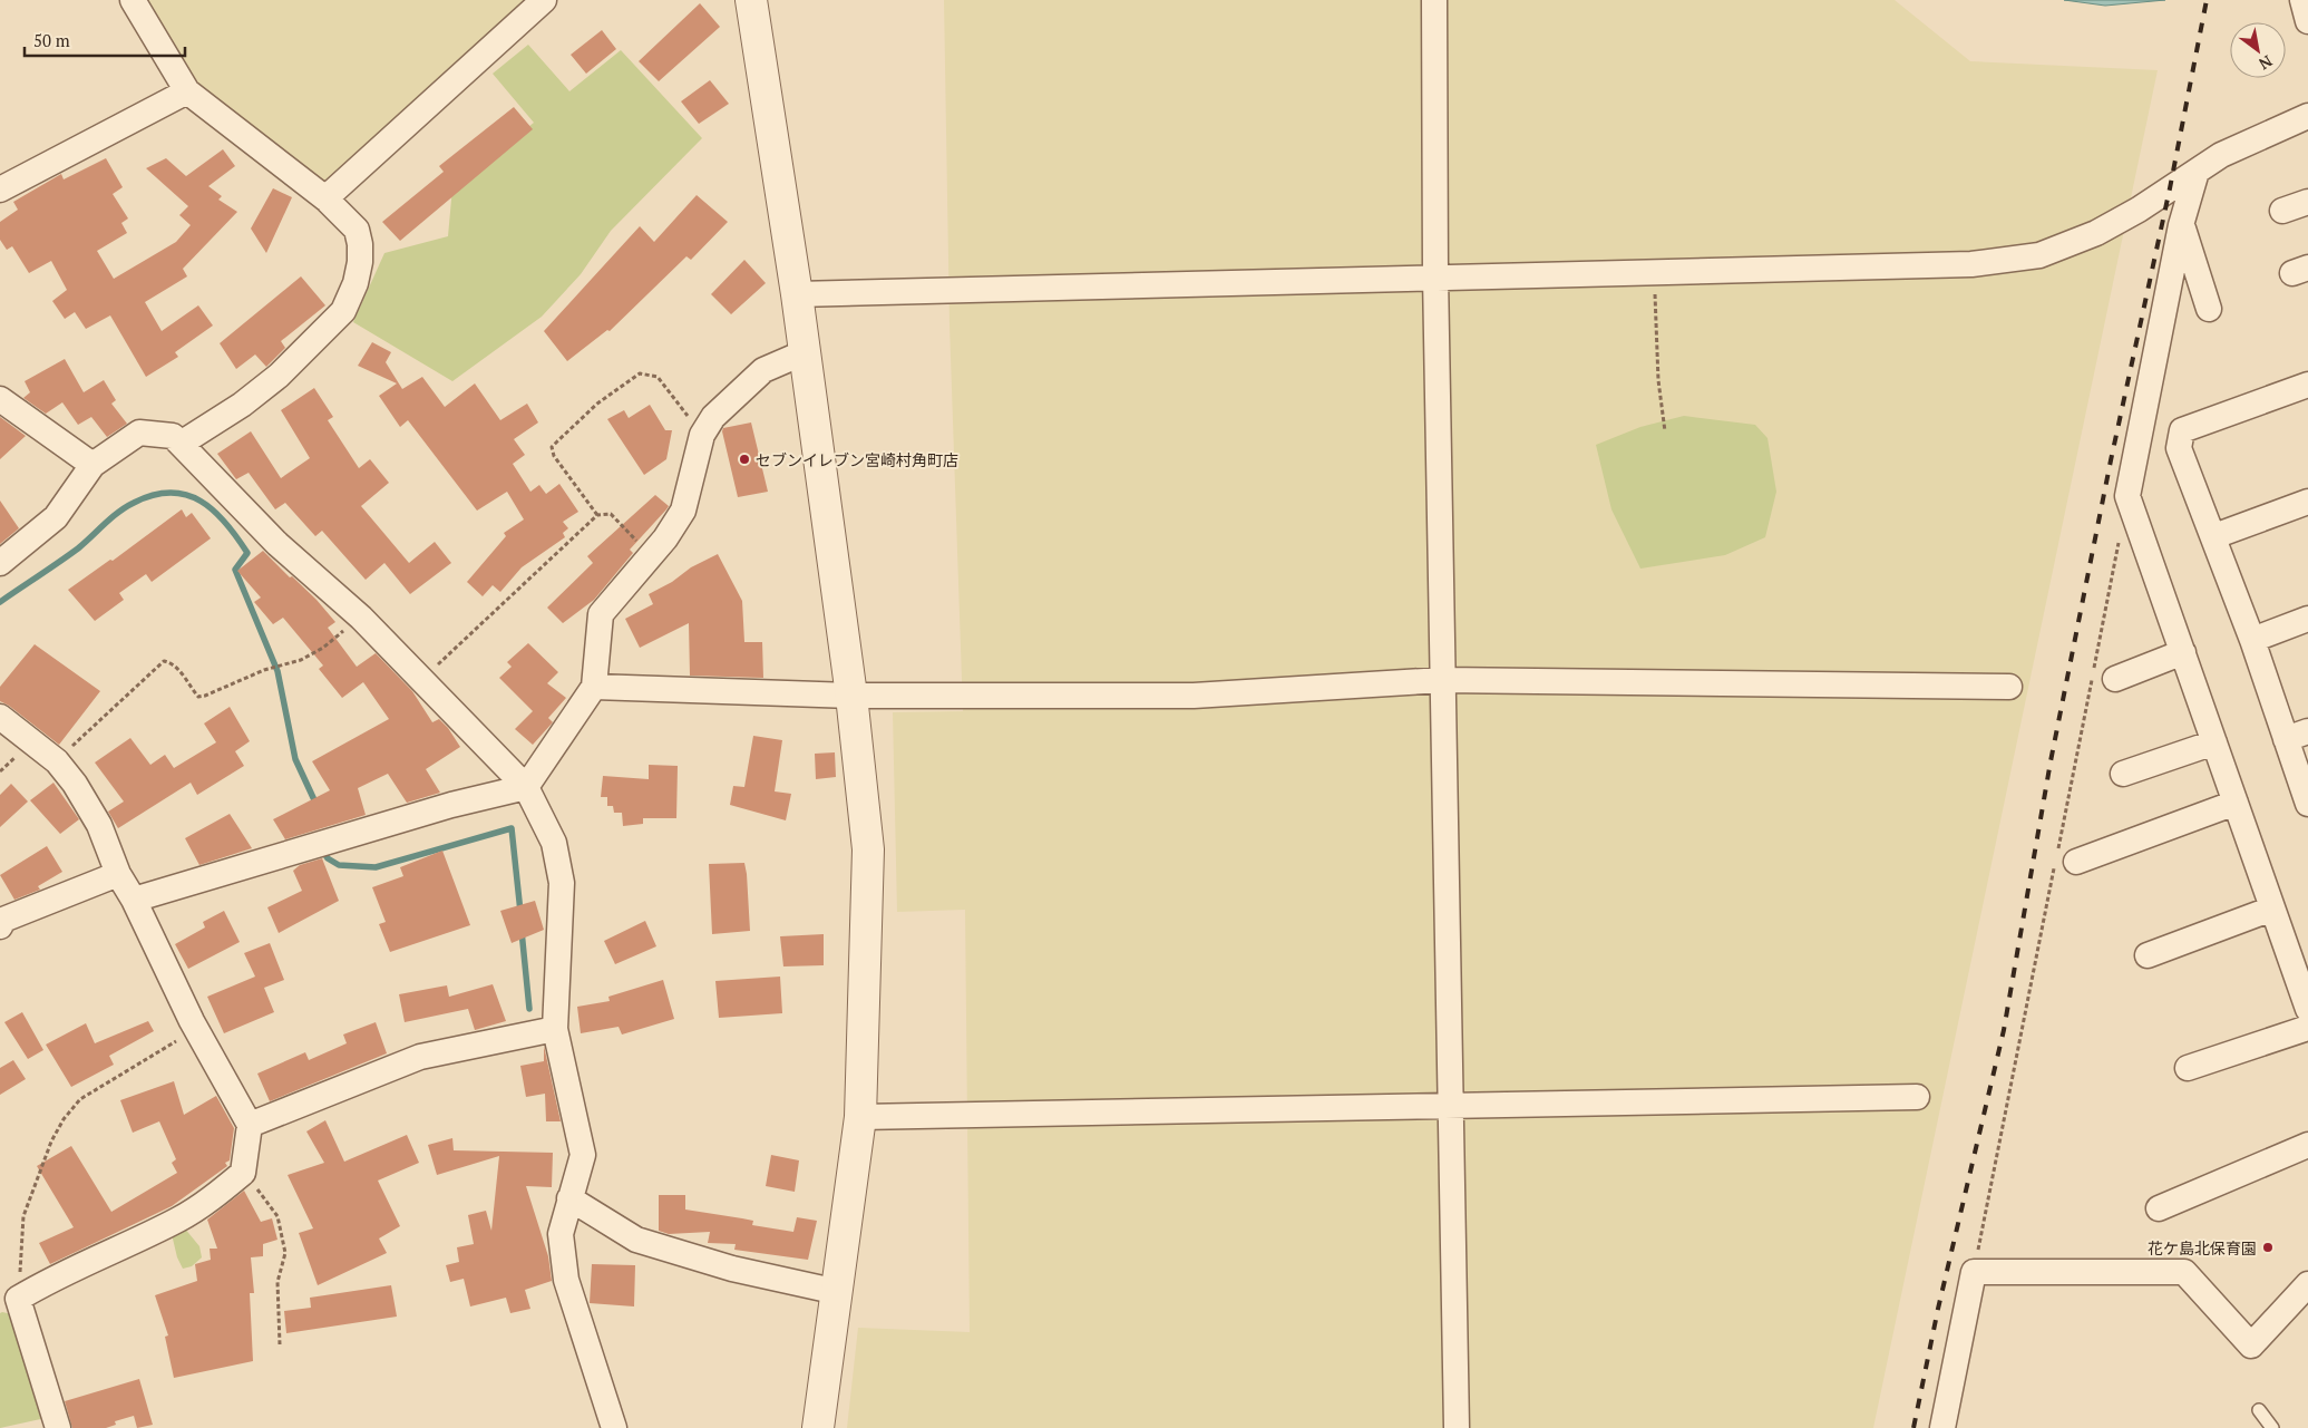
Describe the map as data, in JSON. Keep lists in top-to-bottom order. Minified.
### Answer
{"places":["セブンイレブン宮崎村角町店","花ケ島北保育園"],"scale_bar":"50 m","north":"bottom right"}
